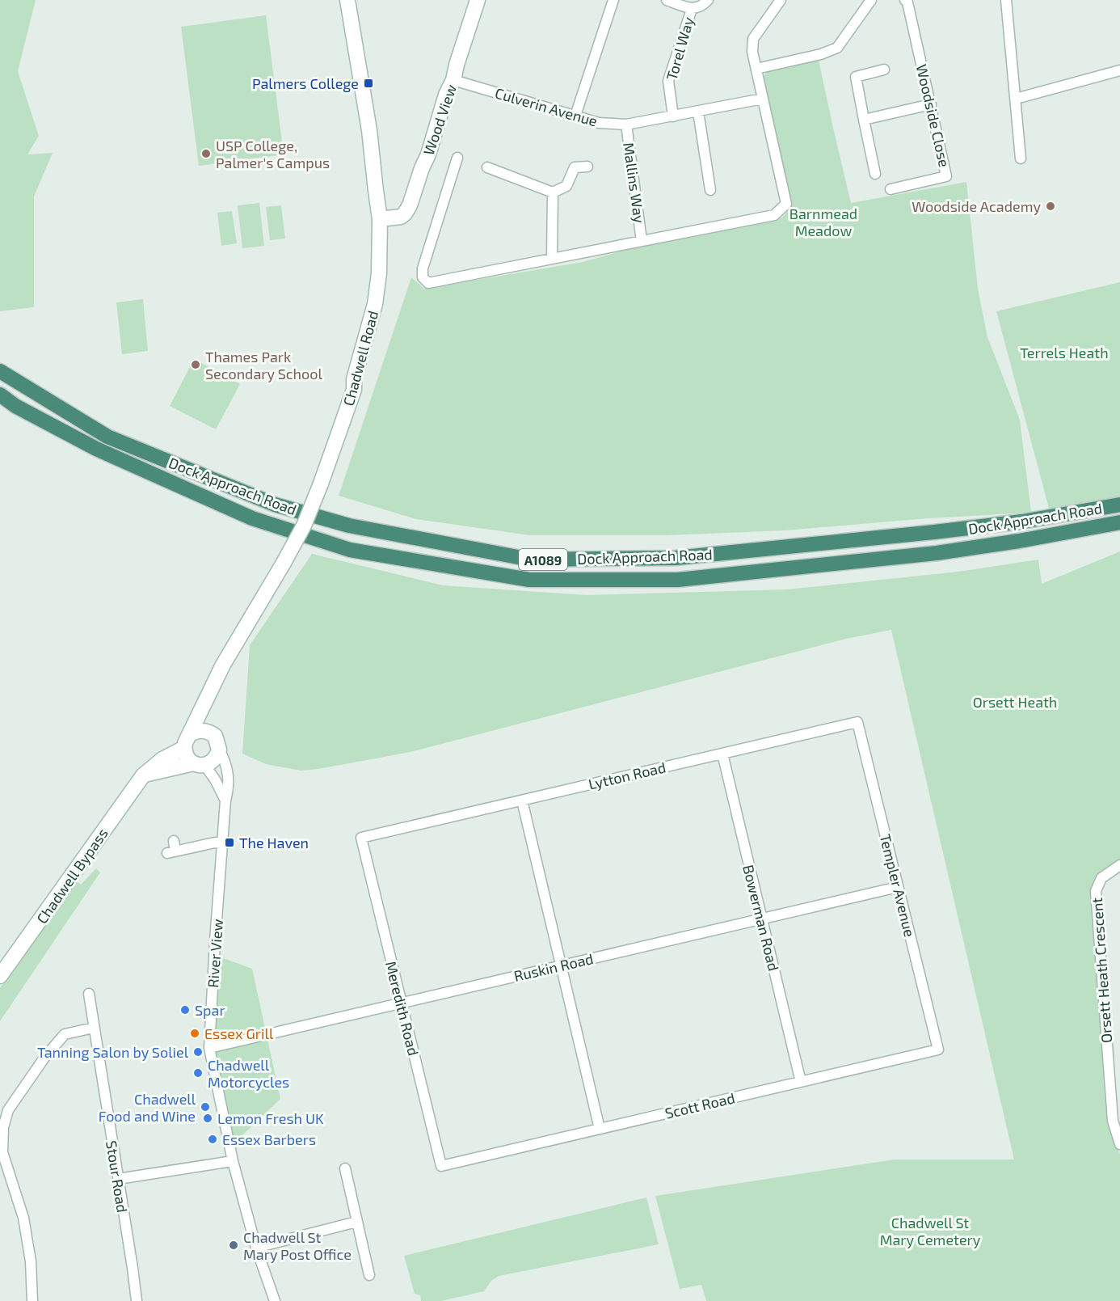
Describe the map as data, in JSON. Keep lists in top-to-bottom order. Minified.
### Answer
{"streets":{"highway":["Dock Approach Road","A1089"],"main road":["Wood View","Chadwell Road","Chadwell Bypass"],"street":["Torel Way","Culverin Avenue","Woodside Close","Mallins Way","Lytton Road","Templer Avenue","Bowerman Road","River View","Ruskin Road","Orsett Heath Crescent","Meredith Road","Scott Road","Stour Road"]},"crossings":[["Torel Way","Culverin Avenue"],["Culverin Avenue","Wood View"],["Culverin Avenue","Mallins Way"],["Wood View","Chadwell Road"],["Chadwell Road","Chadwell Bypass"],["Chadwell Road","River View"],["Lytton Road","Templer Avenue"],["Lytton Road","Bowerman Road"],["Lytton Road","Meredith Road"],["Chadwell Bypass","River View"],["Templer Avenue","Ruskin Road"],["Templer Avenue","Scott Road"],["Bowerman Road","Ruskin Road"],["Bowerman Road","Scott Road"],["River View","Ruskin Road"],["Ruskin Road","Meredith Road"],["Meredith Road","Scott Road"]],"parks":["Barnmead Meadow","Terrels Heath","Orsett Heath","Chadwell St Mary Cemetery"],"places":{"transit":["Palmers College","The Haven"],"other":["USP College, Palmer's Campus","Woodside Academy","Thames Park Secondary School","Spar","Essex Grill","Tanning Salon by Soliel","Chadwell Motorcycles","Chadwell Food and Wine","Lemon Fresh UK","Essex Barbers","Chadwell St Mary Post Office"]}}
